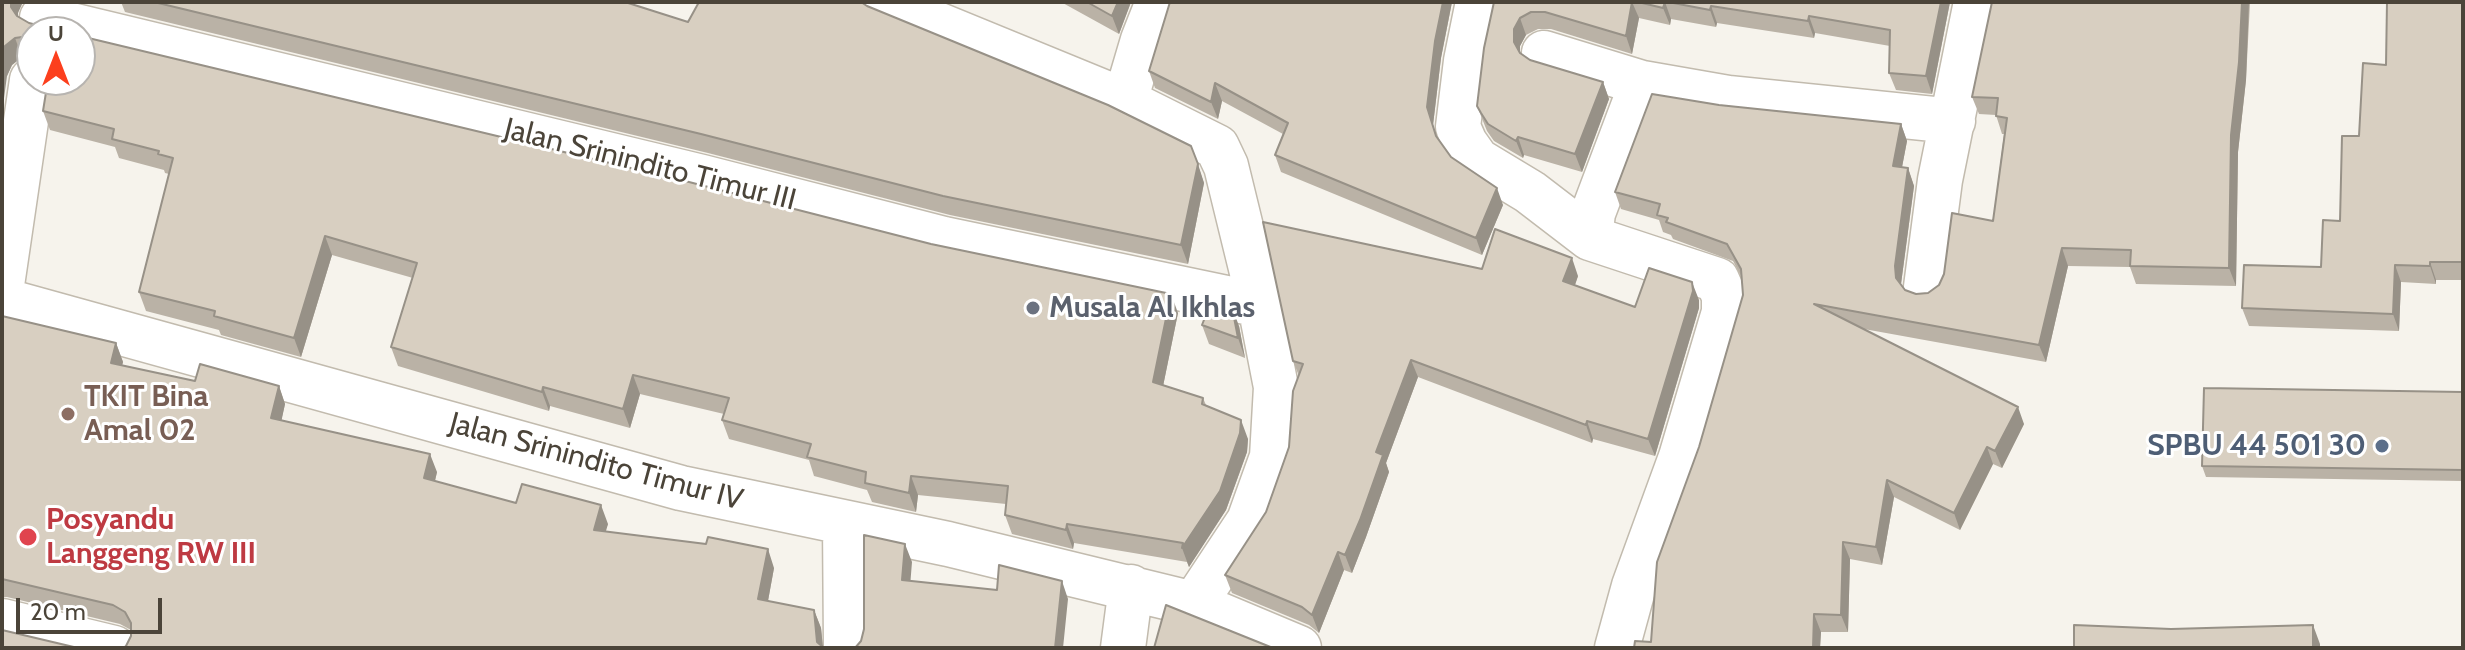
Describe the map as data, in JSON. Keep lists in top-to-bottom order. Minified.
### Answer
{"streets":{"street":["Jalan Srinindito Timur III","Jalan Srinindito Timur IV"]},"places":["Musala Al Ikhlas","TKIT Bina Amal 02","SPBU 44 501 30","Posyandu Langgeng RW III"],"scale_bar":"20 m","north":"top"}
